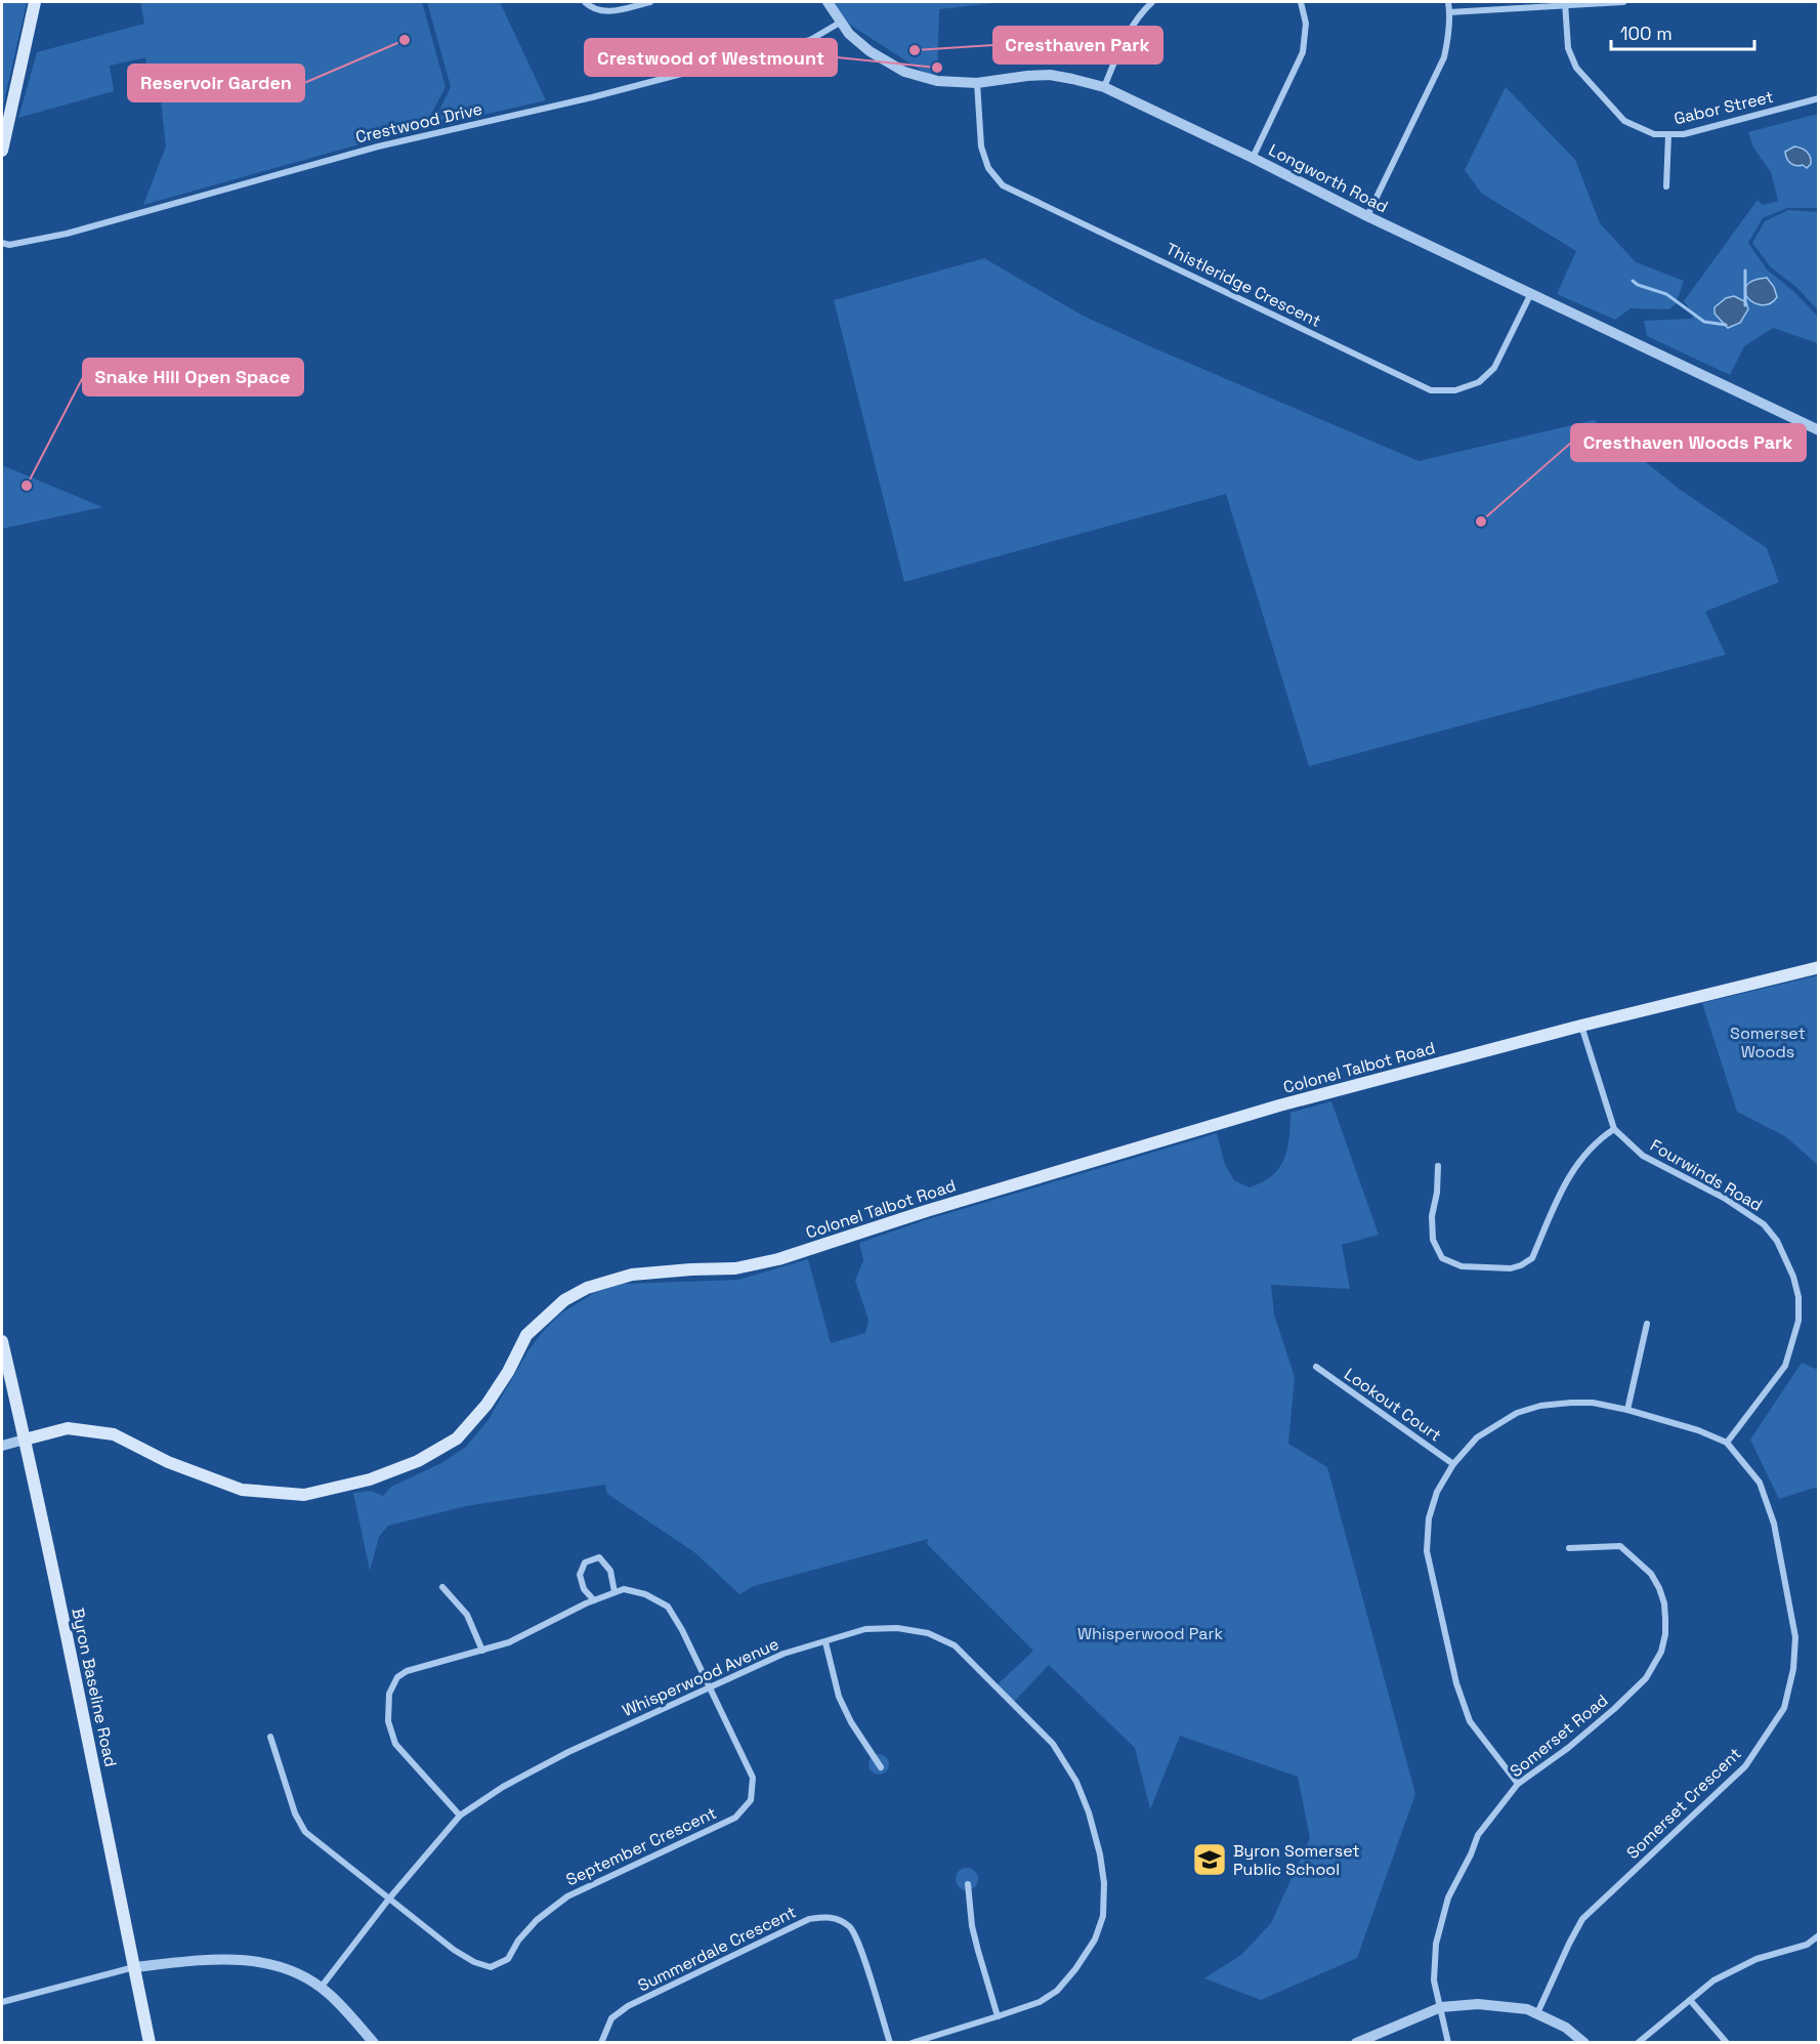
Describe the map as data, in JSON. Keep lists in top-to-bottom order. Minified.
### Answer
{"streets":{"main road":["Colonel Talbot Road","Byron Baseline Road"],"street":["Gabor Street","Crestwood Drive","Longworth Road","Thistleridge Crescent","Fourwinds Road","Lookout Court","Whisperwood Avenue","Somerset Road","Somerset Crescent","September Crescent","Summerdale Crescent"]},"crossings":[["Crestwood Drive","Longworth Road"],["Longworth Road","Thistleridge Crescent"],["Colonel Talbot Road","Fourwinds Road"],["Colonel Talbot Road","Byron Baseline Road"],["Fourwinds Road","Somerset Crescent"],["Lookout Court","Somerset Crescent"],["Whisperwood Avenue","September Crescent"],["Somerset Road","Somerset Crescent"]],"parks":["Somerset Woods","Whisperwood Park"],"places":{"other":["Reservoir Garden","Cresthaven Park","Crestwood of Westmount","Snake Hill Open Space","Cresthaven Woods Park"],"school or university":["Byron Somerset Public School"]},"scale_bar":"100 m"}
